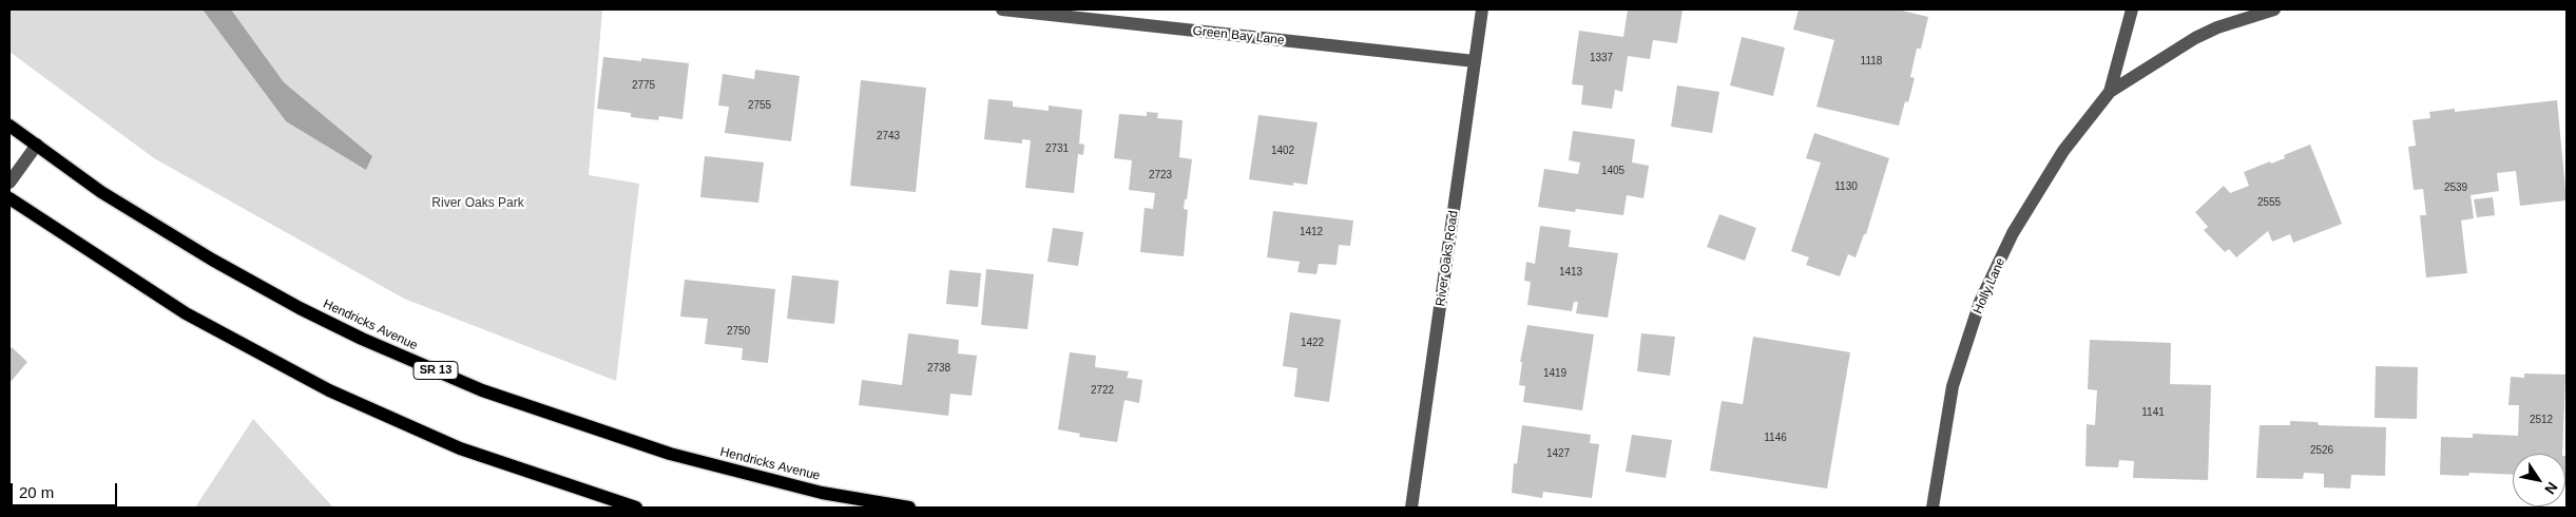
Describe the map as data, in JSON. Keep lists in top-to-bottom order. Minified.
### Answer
{"streets":{"main road":["Hendricks Avenue","SR 13"],"street":["Green Bay Lane","River Oaks Road","Holly Lane"]},"crossings":[["Green Bay Lane","River Oaks Road"]],"parks":["River Oaks Park"],"house_numbers":["1337","1118","2775","2755","2743","2731","1402","1405","2723","1130","2539","2555","1412","1413","2750","1422","2738","1419","2722","1141","2512","1146","2526","1427"],"scale_bar":"20 m","north":"bottom right"}
